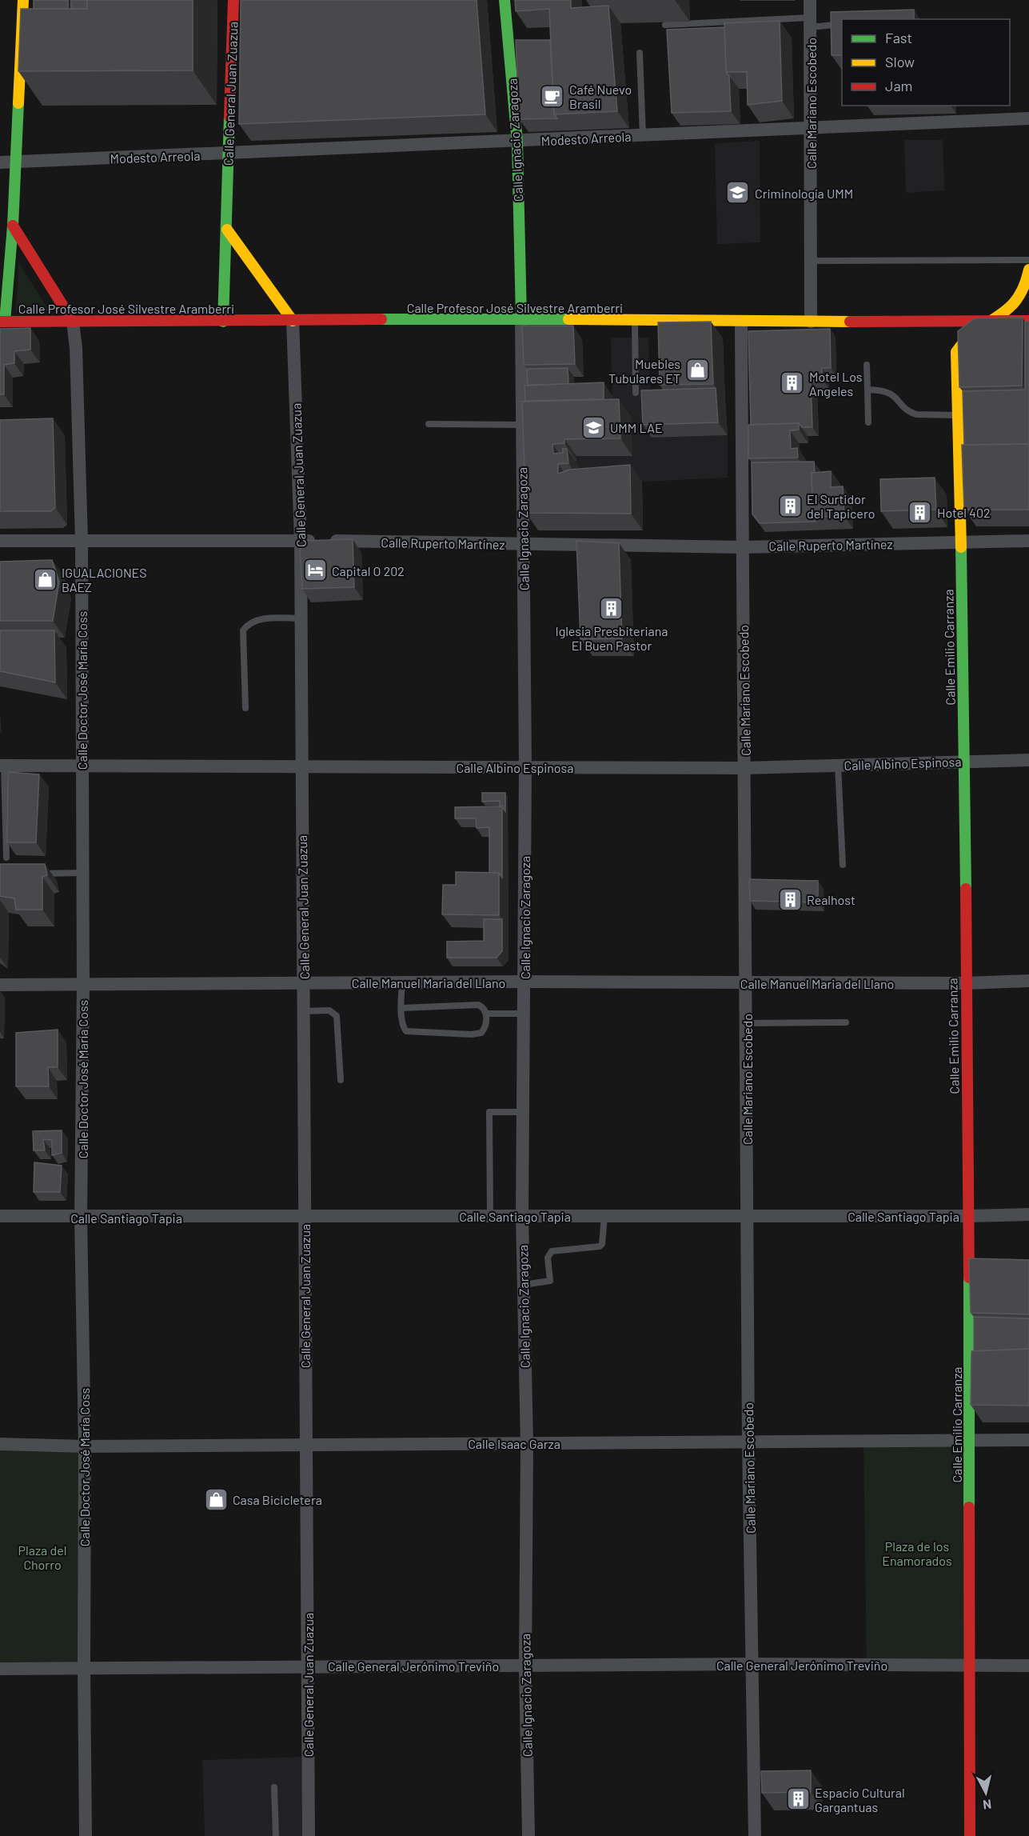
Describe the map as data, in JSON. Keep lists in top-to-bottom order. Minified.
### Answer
{"streets":{"street":["Calle General Juan Zuazua","Calle Mariano Escobedo","Modesto Arreola","Calle Ignacio Zaragoza","Calle Profesor José Silvestre Aramberri","Calle Ruperto Martínez","Calle Emilio Carranza","Calle Doctor José María Coss","Calle Albino Espinosa","Calle Manuel Maria del Llano","Calle Santiago Tapia","Calle Isaac Garza","Calle General Jerónimo Treviño"]},"crossings":[["Calle General Juan Zuazua","Modesto Arreola"],["Calle General Juan Zuazua","Calle Profesor José Silvestre Aramberri"],["Calle General Juan Zuazua","Calle Ruperto Martínez"],["Calle General Juan Zuazua","Calle Albino Espinosa"],["Calle General Juan Zuazua","Calle Manuel Maria del Llano"],["Calle General Juan Zuazua","Calle Santiago Tapia"],["Calle General Juan Zuazua","Calle Isaac Garza"],["Calle General Juan Zuazua","Calle General Jerónimo Treviño"],["Calle Mariano Escobedo","Modesto Arreola"],["Calle Mariano Escobedo","Calle Profesor José Silvestre Aramberri"],["Calle Mariano Escobedo","Calle Ruperto Martínez"],["Calle Mariano Escobedo","Calle Albino Espinosa"],["Calle Mariano Escobedo","Calle Manuel Maria del Llano"],["Calle Mariano Escobedo","Calle Santiago Tapia"],["Calle Mariano Escobedo","Calle Isaac Garza"],["Calle Mariano Escobedo","Calle General Jerónimo Treviño"],["Modesto Arreola","Calle Ignacio Zaragoza"],["Calle Ignacio Zaragoza","Calle Profesor José Silvestre Aramberri"],["Calle Ignacio Zaragoza","Calle Ruperto Martínez"],["Calle Ignacio Zaragoza","Calle Albino Espinosa"],["Calle Ignacio Zaragoza","Calle Manuel Maria del Llano"],["Calle Ignacio Zaragoza","Calle Santiago Tapia"],["Calle Ignacio Zaragoza","Calle Isaac Garza"],["Calle Ignacio Zaragoza","Calle General Jerónimo Treviño"],["Calle Profesor José Silvestre Aramberri","Calle Emilio Carranza"],["Calle Profesor José Silvestre Aramberri","Calle Doctor José María Coss"],["Calle Ruperto Martínez","Calle Emilio Carranza"],["Calle Ruperto Martínez","Calle Doctor José María Coss"],["Calle Emilio Carranza","Calle Albino Espinosa"],["Calle Emilio Carranza","Calle Manuel Maria del Llano"],["Calle Emilio Carranza","Calle Santiago Tapia"],["Calle Emilio Carranza","Calle Isaac Garza"],["Calle Emilio Carranza","Calle General Jerónimo Treviño"],["Calle Doctor José María Coss","Calle Albino Espinosa"],["Calle Doctor José María Coss","Calle Manuel Maria del Llano"],["Calle Doctor José María Coss","Calle Santiago Tapia"],["Calle Doctor José María Coss","Calle Isaac Garza"],["Calle Doctor José María Coss","Calle General Jerónimo Treviño"]],"parks":["Plaza de los Enamorados","Plaza del Chorro"],"places":{"cafe":["Café Nuevo Brasil"],"school or university":["Criminología UMM","UMM LAE"],"shop":["Muebles Tubulares ET","IGUALACIONES BAEZ","Casa Bicicletera"],"building":["Motel Los Angeles","El Surtidor del Tapicero","Hotel 402","Iglesia Presbiteriana El Buen Pastor","Realhost","Espacio Cultural Gargantuas"],"hotel":["Capital O 202"]},"legend":["Fast","Slow","Jam"],"north":"bottom"}
